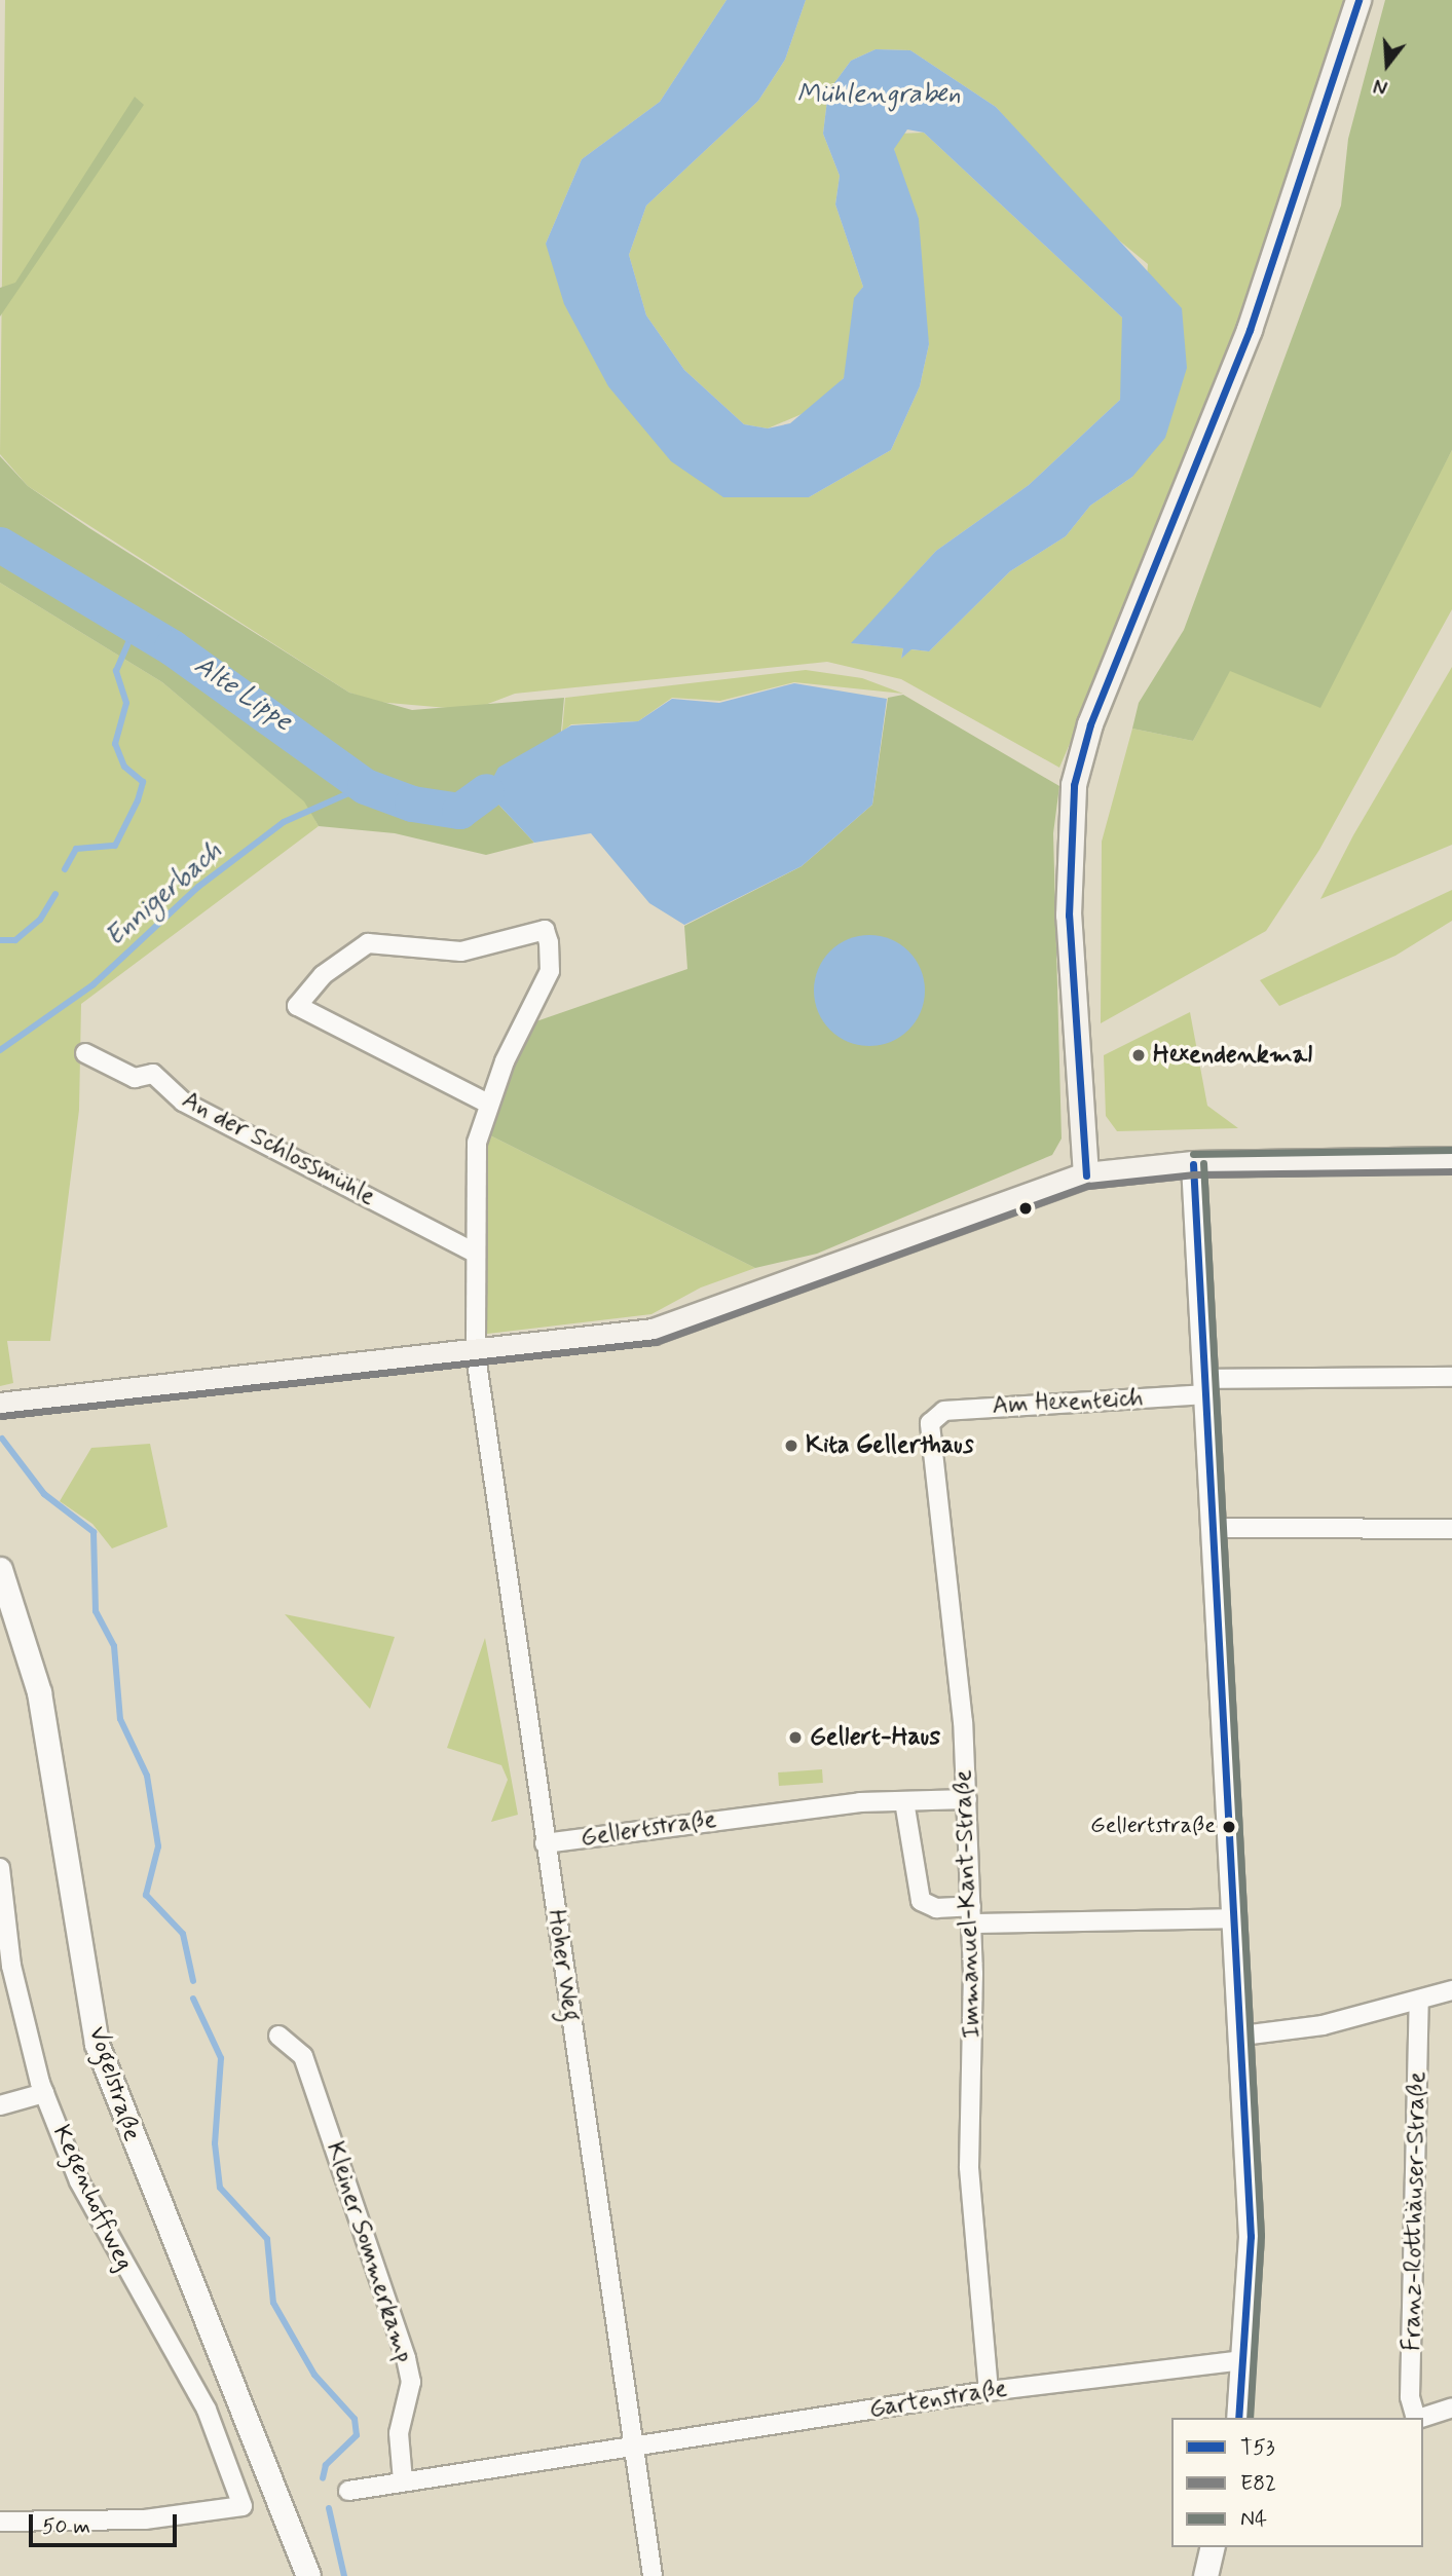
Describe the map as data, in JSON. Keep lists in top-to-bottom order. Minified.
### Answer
{"streets":{"street":["An der Schlossmühle","Am Hexenteich","Gellertstraße","Immanuel-Kant-Straße","Hoher Weg","Vogelstraße","Kegenhoffweg","Franz-Rotthäuser-Straße","Kleiner Sommerkamp","Gartenstraße"]},"crossings":[["Am Hexenteich","Immanuel-Kant-Straße"],["Gellertstraße","Immanuel-Kant-Straße"],["Gellertstraße","Hoher Weg"],["Immanuel-Kant-Straße","Gartenstraße"],["Hoher Weg","Gartenstraße"]],"water":["Mühlengraben","Alte Lippe","Ennigerbach"],"places":["Hexendenkmal","Kita Gellerthaus","Gellert-Haus","Gellertstraße"],"lines":["transit line T53","transit line N4","transit line E82"],"legend":["T53","E82","N4"],"scale_bar":"50 m","north":"bottom"}
